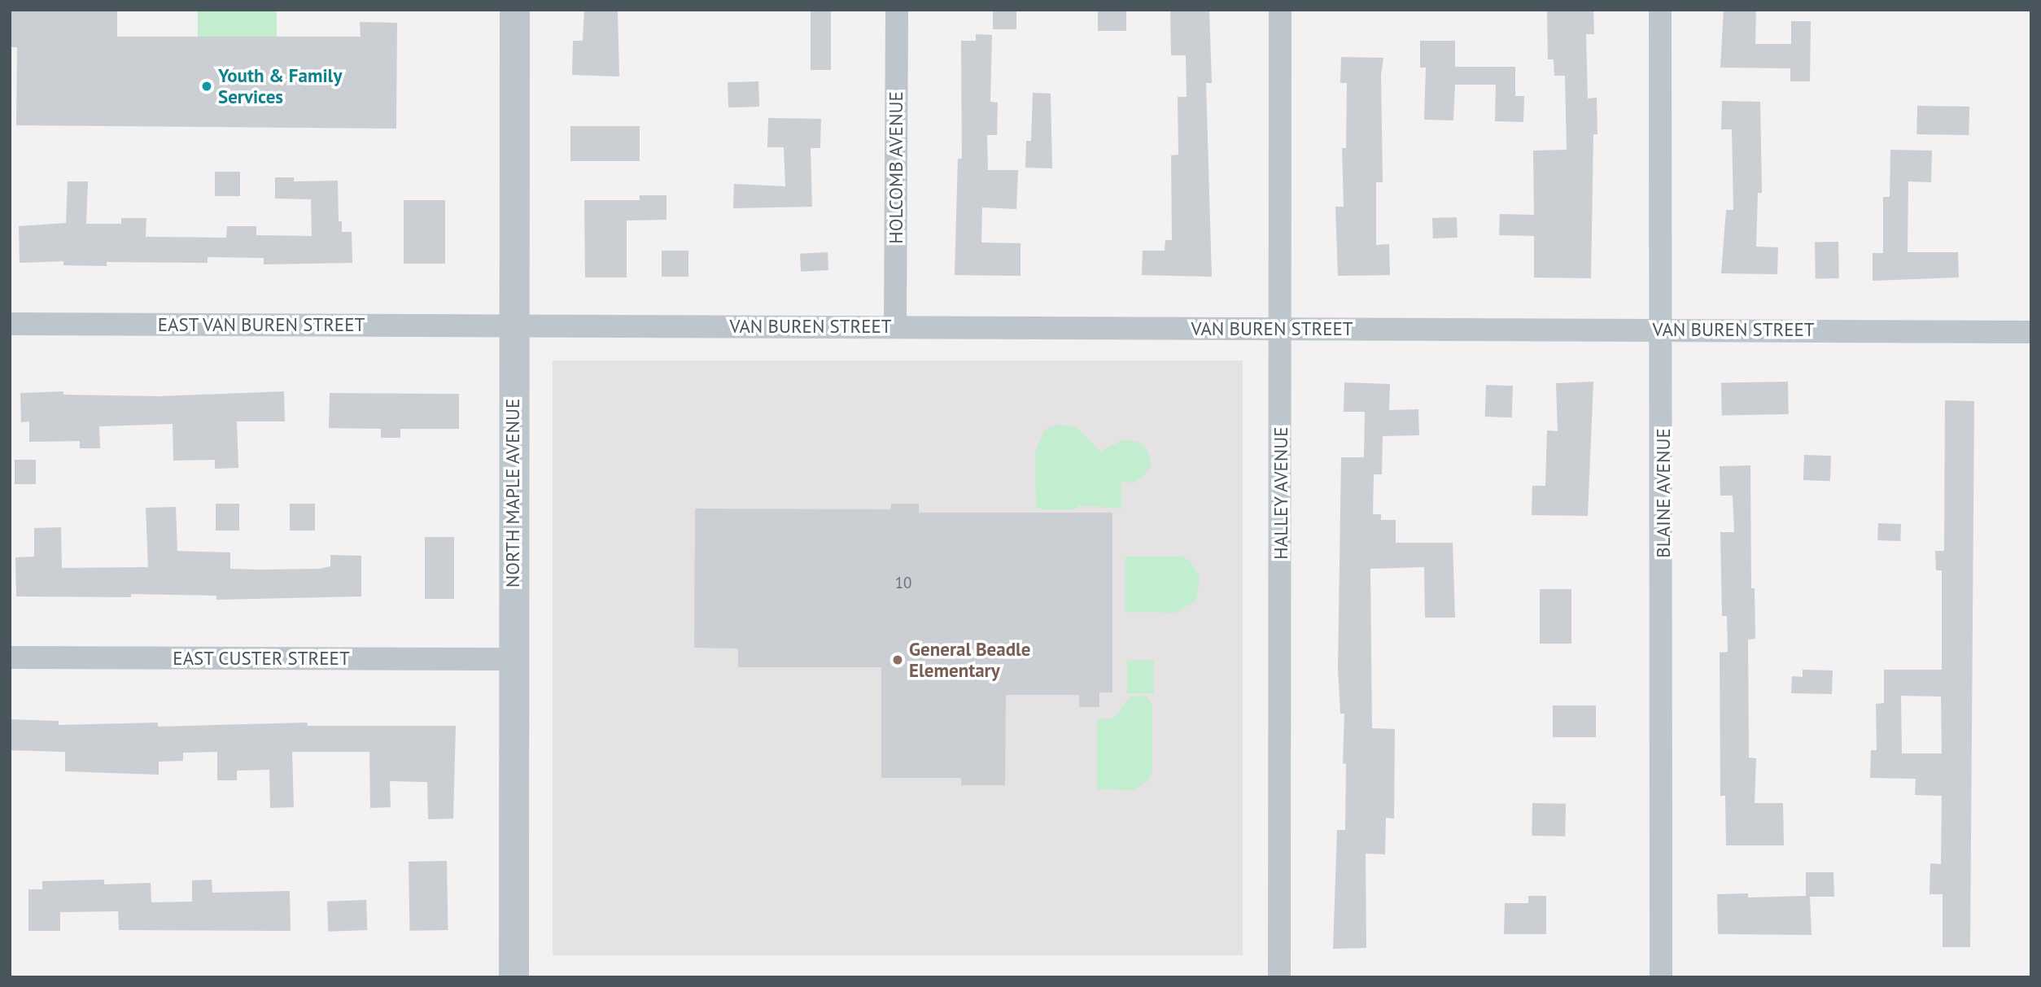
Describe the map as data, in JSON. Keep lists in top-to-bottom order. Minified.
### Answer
{"streets":{"street":["HOLCOMB AVENUE","EAST VAN BUREN STREET","VAN BUREN STREET","NORTH MAPLE AVENUE","HALLEY AVENUE","BLAINE AVENUE","EAST CUSTER STREET"]},"crossings":[["HOLCOMB AVENUE","VAN BUREN STREET"],["EAST VAN BUREN STREET","VAN BUREN STREET"],["EAST VAN BUREN STREET","NORTH MAPLE AVENUE"],["VAN BUREN STREET","NORTH MAPLE AVENUE"],["VAN BUREN STREET","HALLEY AVENUE"],["VAN BUREN STREET","BLAINE AVENUE"],["NORTH MAPLE AVENUE","EAST CUSTER STREET"]],"places":["Youth & Family Services","General Beadle Elementary"],"house_numbers":["10"]}
